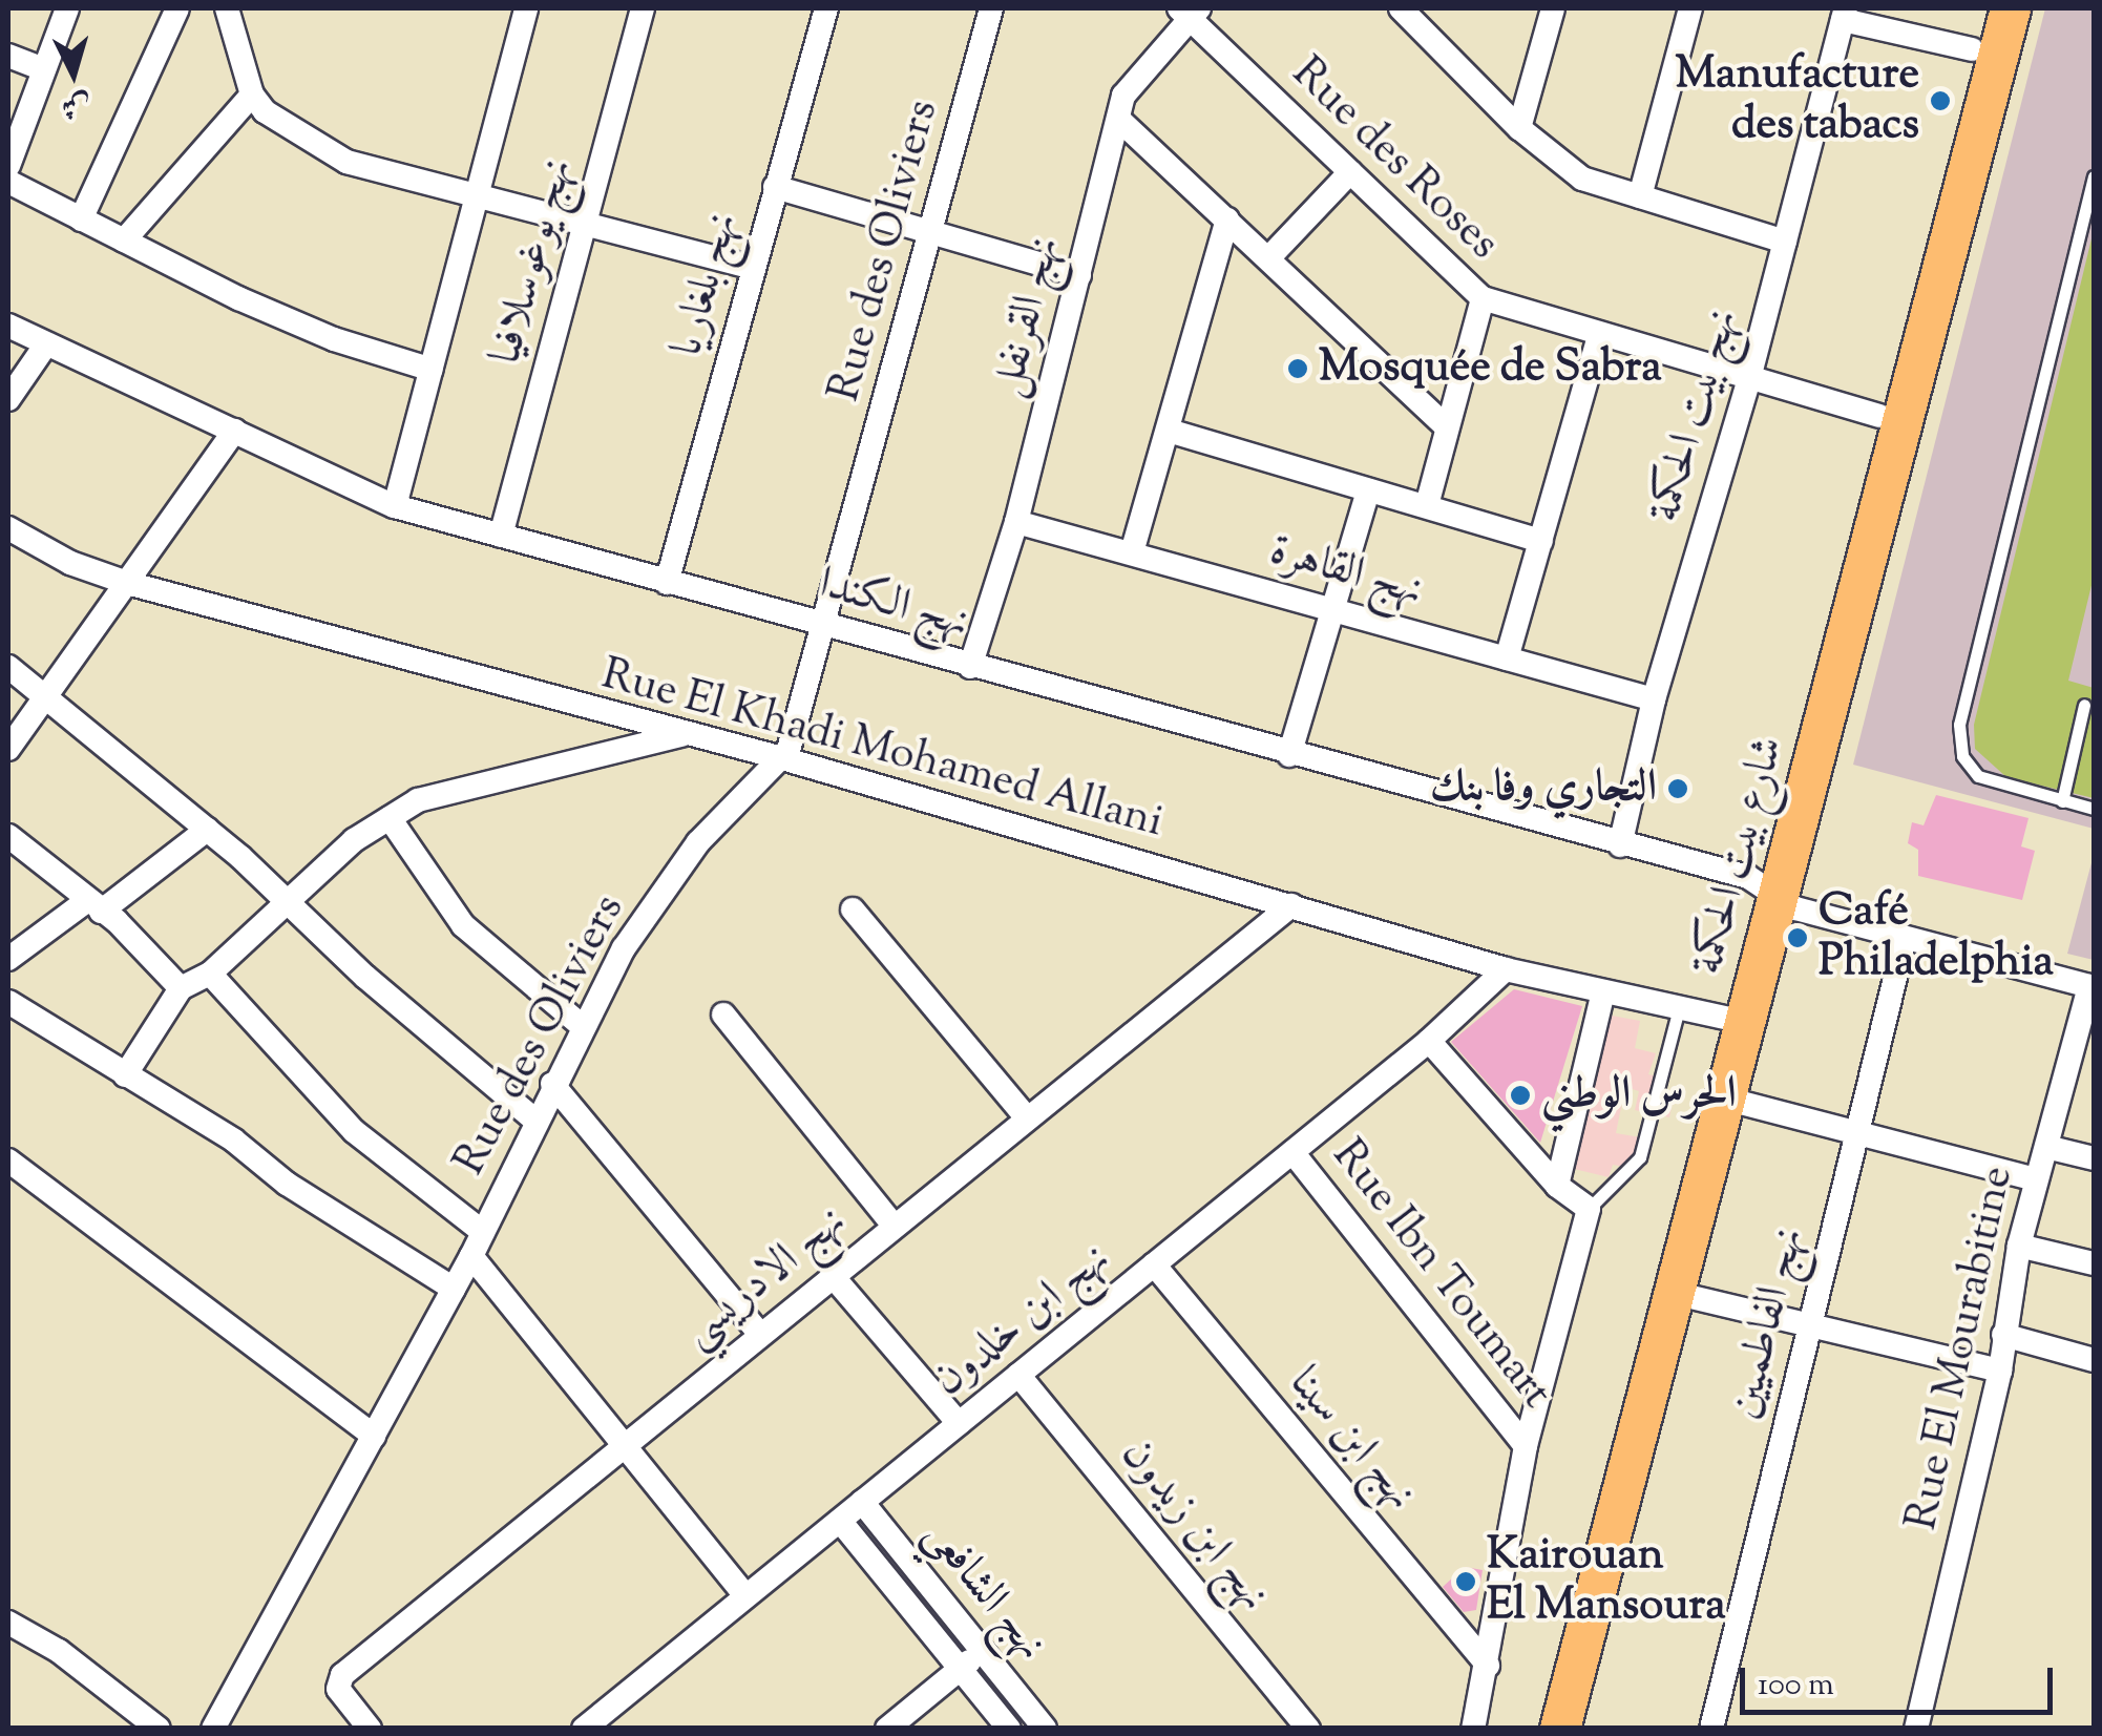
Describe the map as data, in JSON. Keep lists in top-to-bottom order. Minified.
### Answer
{"streets":{"main road":["شارع بيت الحكمة"],"street":["Rue des Roses","Rue des Oliviers","نهج يوغوسلافيا","نهج بلغاريا","نهج القرنفل","نهج بيت الحكمة","نهج القاهرة","نهج الكندا","Rue El Khadi Mohamed Allani","Rue Ibn Toumart","نهج الادريسي","نهج ابن خلدون","نهج الفاطميين","Rue El Mourabitine","نهج ابن سينا","نهج ابن زيدون","نهج الشافعي"]},"crossings":[["Rue des Roses","نهج القرنفل"],["Rue des Roses","نهج بيت الحكمة"],["Rue des Roses","شارع بيت الحكمة"],["Rue des Oliviers","نهج الكندا"],["Rue des Oliviers","Rue El Khadi Mohamed Allani"],["نهج يوغوسلافيا","نهج الكندا"],["نهج بلغاريا","نهج الكندا"],["نهج القرنفل","نهج القاهرة"],["نهج القرنفل","نهج الكندا"],["نهج بيت الحكمة","نهج القاهرة"],["نهج بيت الحكمة","نهج الكندا"],["نهج الكندا","شارع بيت الحكمة"],["نهج الكندا","نهج الفاطميين"],["نهج الكندا","Rue El Mourabitine"],["Rue El Khadi Mohamed Allani","شارع بيت الحكمة"],["Rue El Khadi Mohamed Allani","نهج الادريسي"],["Rue El Khadi Mohamed Allani","نهج ابن خلدون"],["Rue Ibn Toumart","نهج ابن خلدون"],["نهج ابن خلدون","نهج ابن سينا"],["نهج ابن خلدون","نهج ابن زيدون"],["نهج ابن خلدون","نهج الشافعي"]],"places":["Manufacture des tabacs","Mosquée de Sabra","التجاري وفا بنك","Café Philadelphia","الحرس الوطني","Kairouan El Mansoura"],"scale_bar":"100 m","north":"bottom"}
